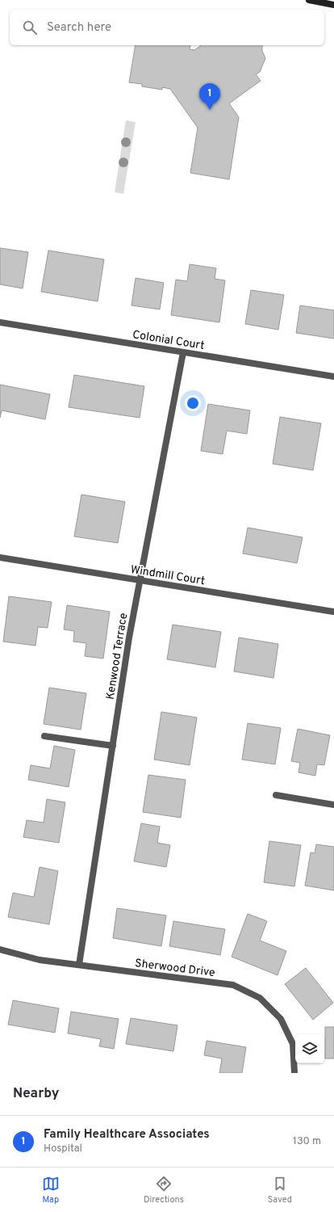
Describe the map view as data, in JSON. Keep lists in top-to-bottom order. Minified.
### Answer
{"streets":{"street":["Colonial Court","Windmill Court","Kenwood Terrace","Sherwood Drive"]},"crossings":[["Colonial Court","Kenwood Terrace"],["Windmill Court","Kenwood Terrace"],["Kenwood Terrace","Sherwood Drive"]],"page":{"search":"Search here","pins":"1","heading":"Nearby","list":[{"mark":"1","name":"Family Healthcare Associates","note":"Hospital","value":"130 m"}],"nav":["Map","Directions","Saved"]}}
